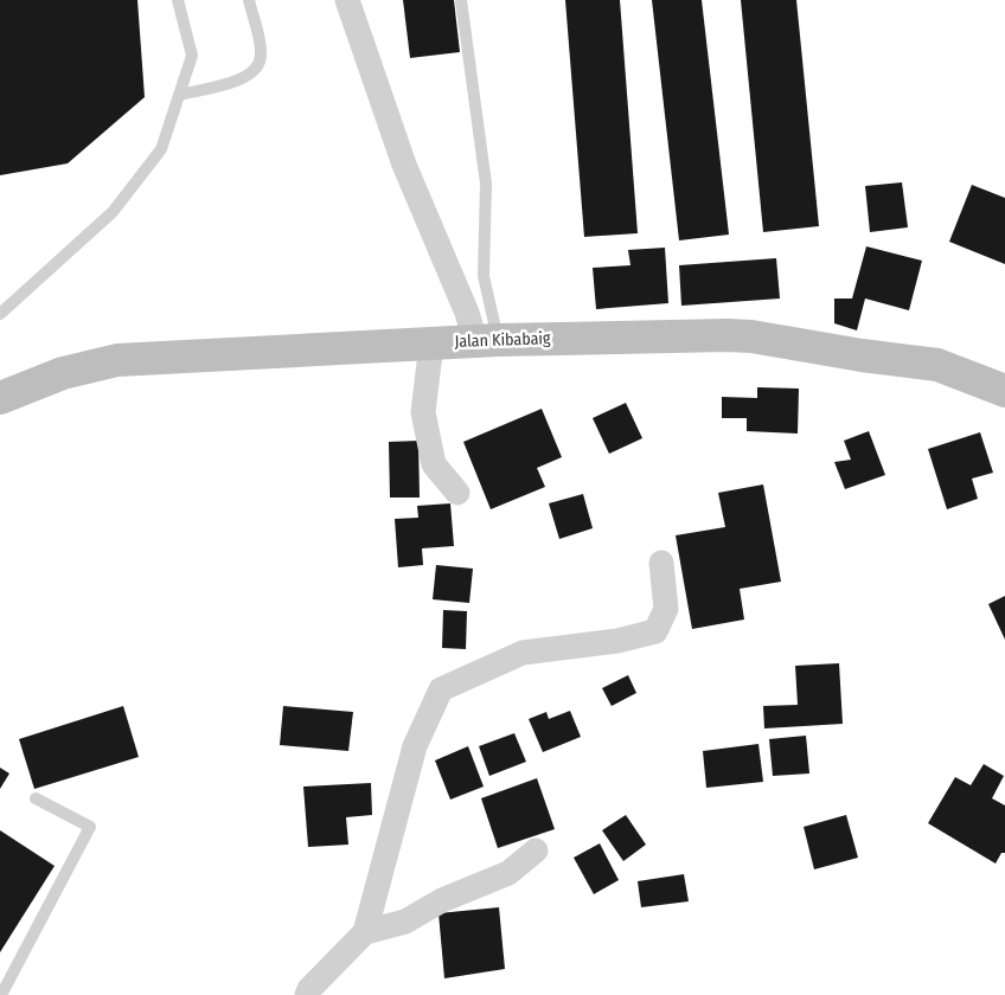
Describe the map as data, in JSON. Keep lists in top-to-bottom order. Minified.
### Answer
{"streets":{"street":["Jalan Kibabaig"]}}
